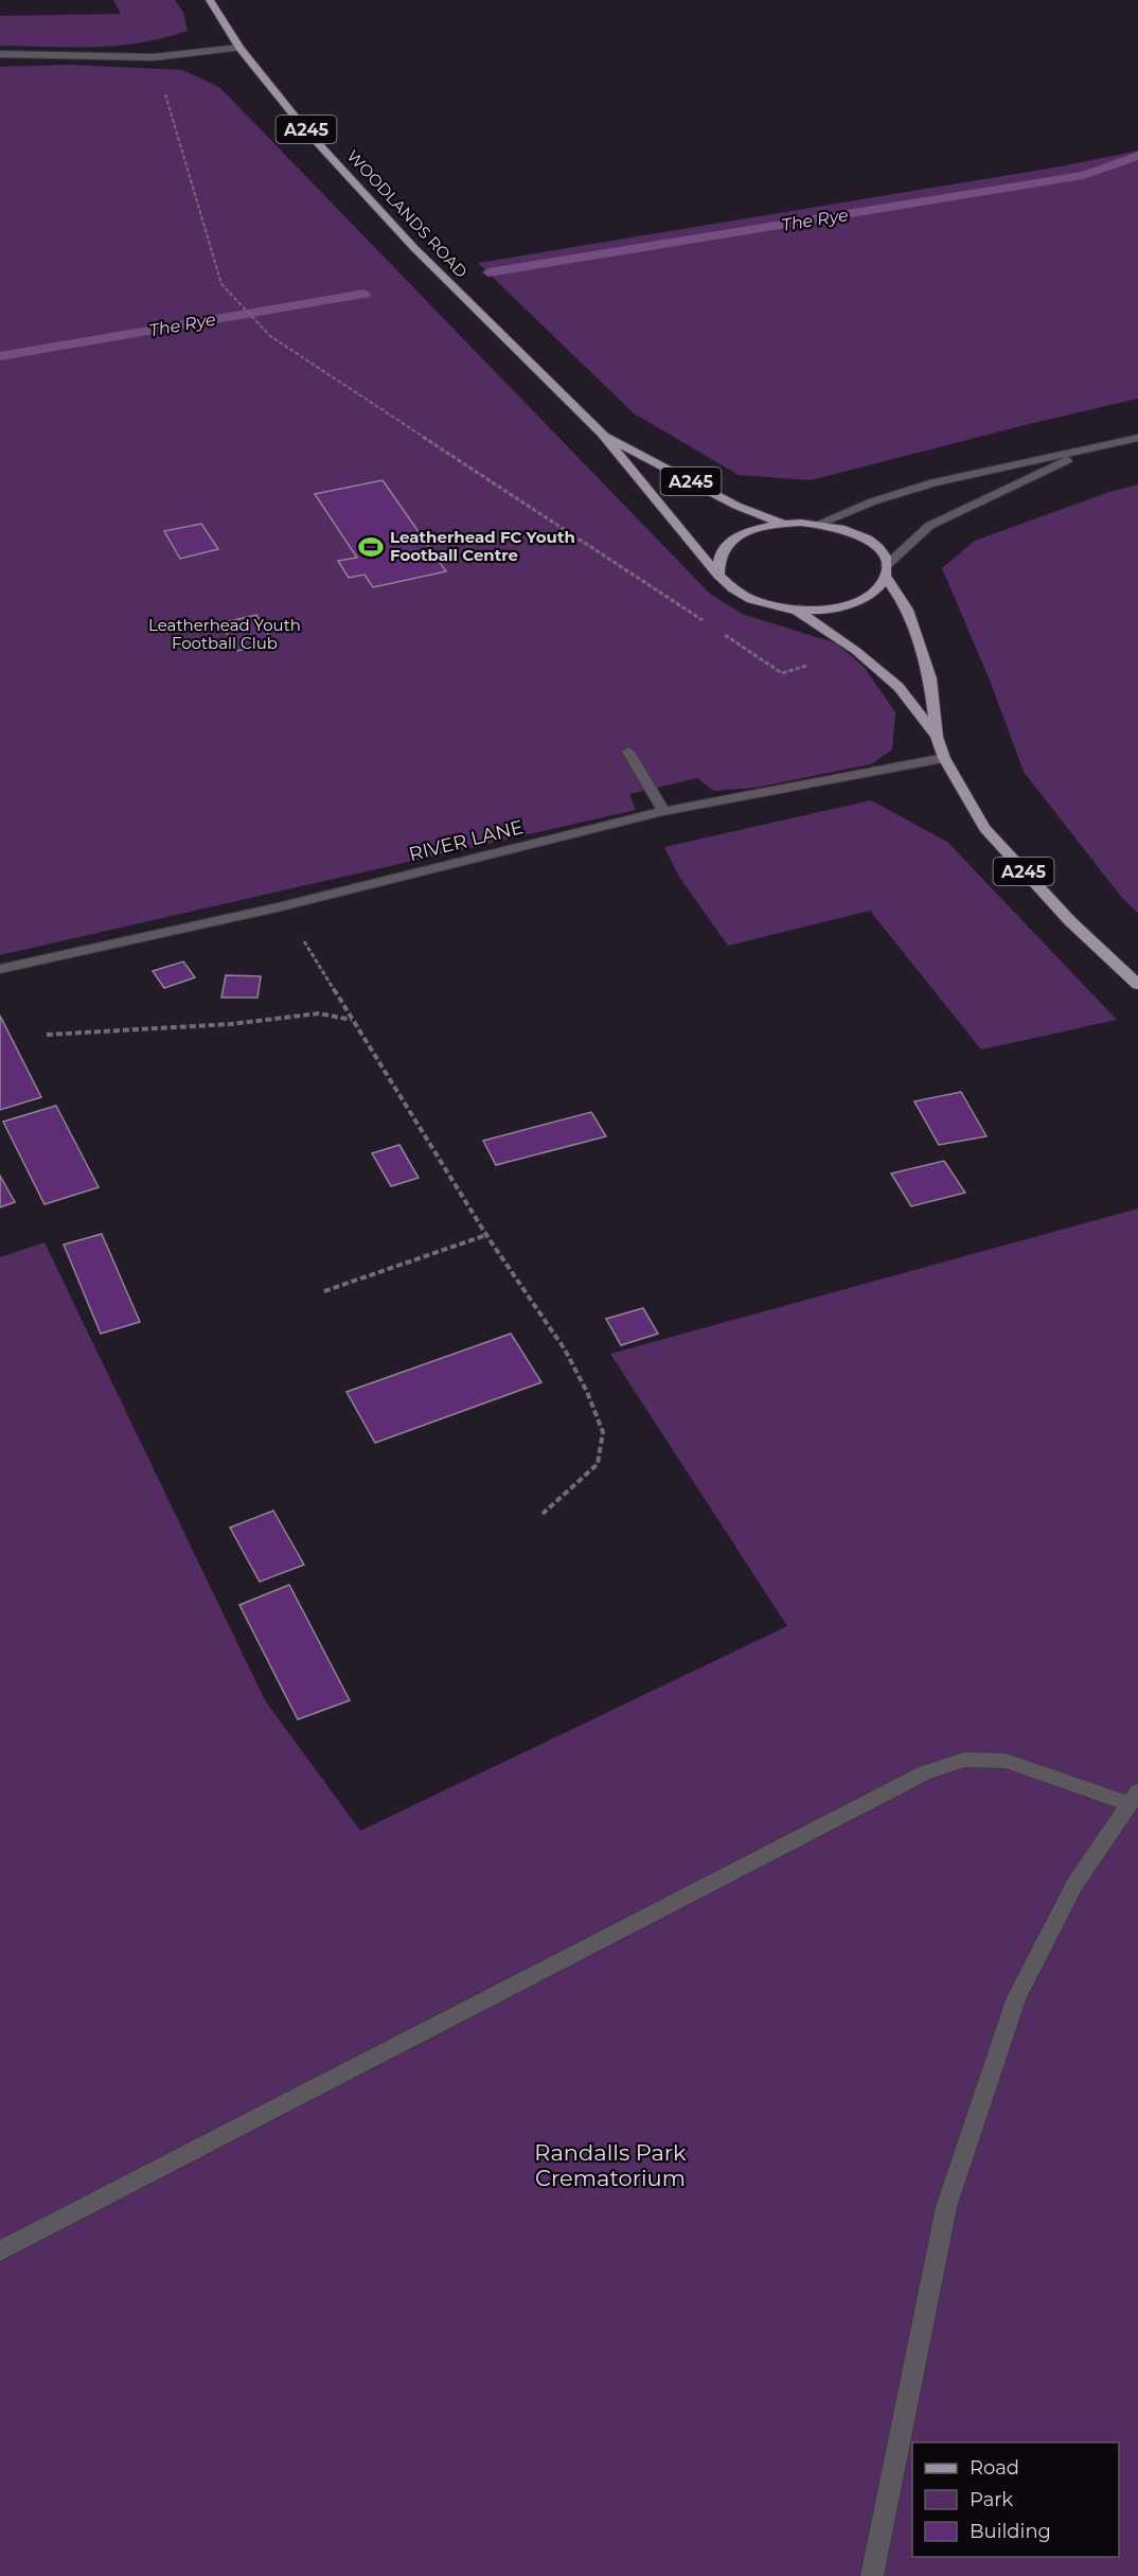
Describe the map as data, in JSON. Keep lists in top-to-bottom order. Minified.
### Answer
{"streets":{"main road":["A245","WOODLANDS ROAD"],"lane":["RIVER LANE"]},"crossings":[["A245","WOODLANDS ROAD"],["A245","RIVER LANE"]],"water":["The Rye"],"parks":["Leatherhead Youth Football Club","Randalls Park Crematorium"],"places":{"sports":["Leatherhead FC Youth Football Centre"]},"legend":["Road","Park","Building"]}
